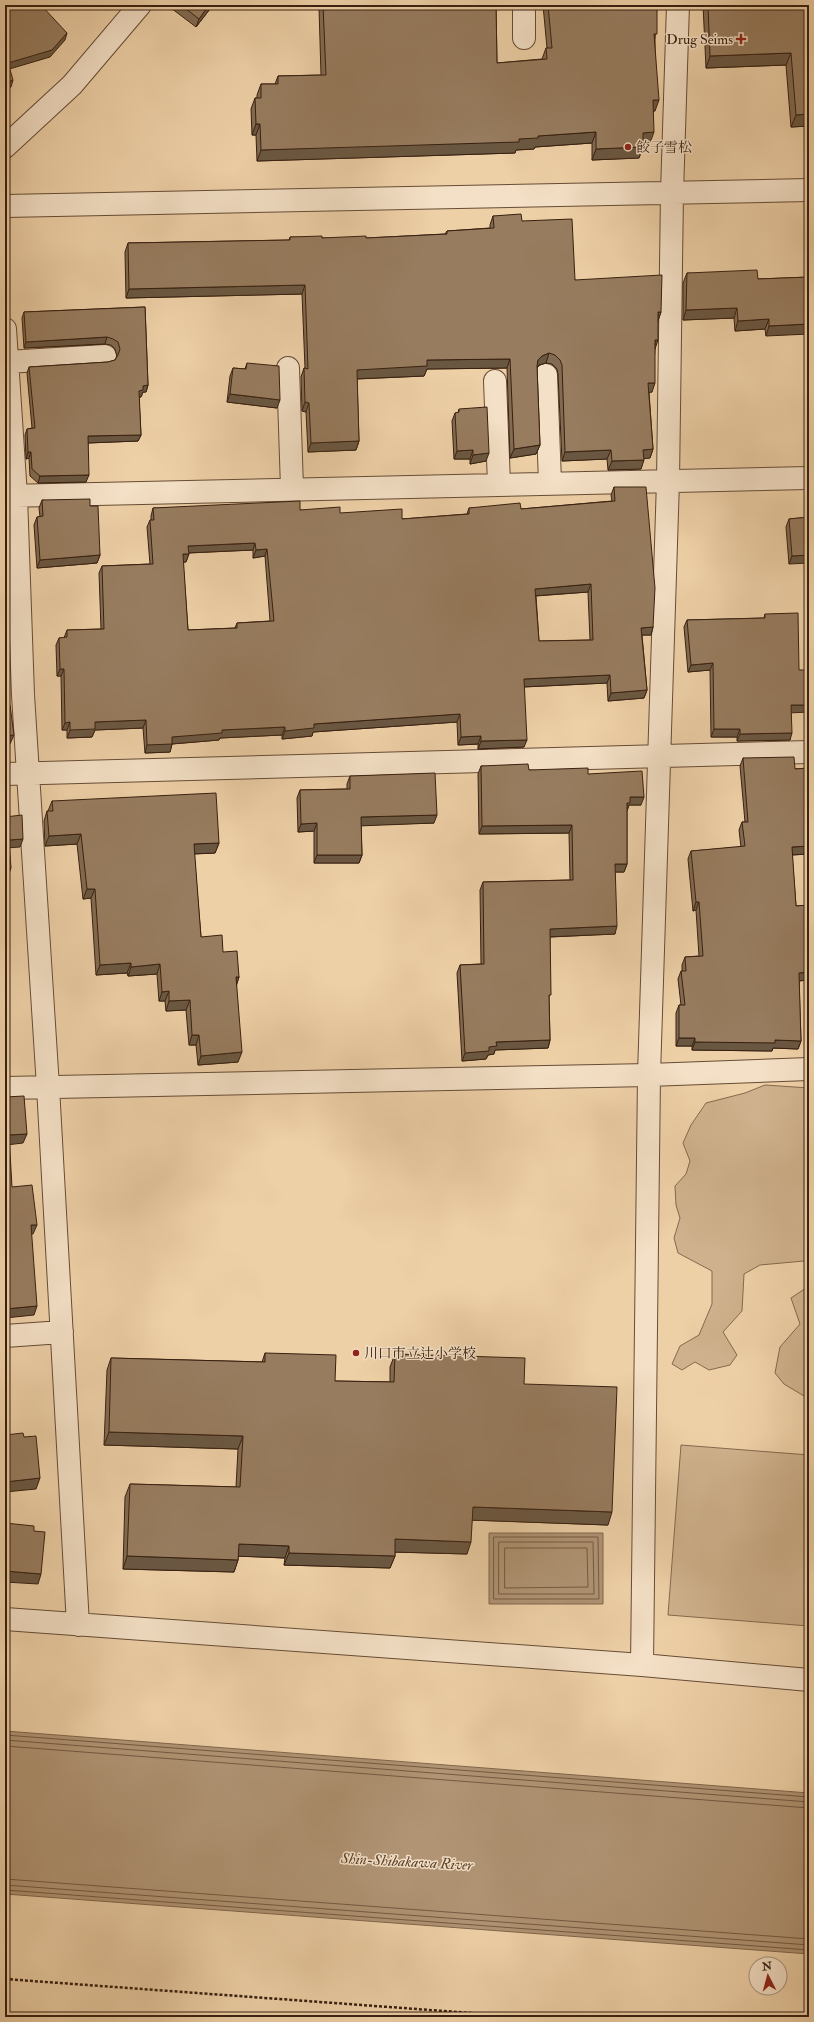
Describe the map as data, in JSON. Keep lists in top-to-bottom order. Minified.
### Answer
{"water":["Shin-Shibakawa River"],"places":{"health":["Drug Seims"],"other":["餃子雪松","川口市立辻小学校"]},"north":"top"}
